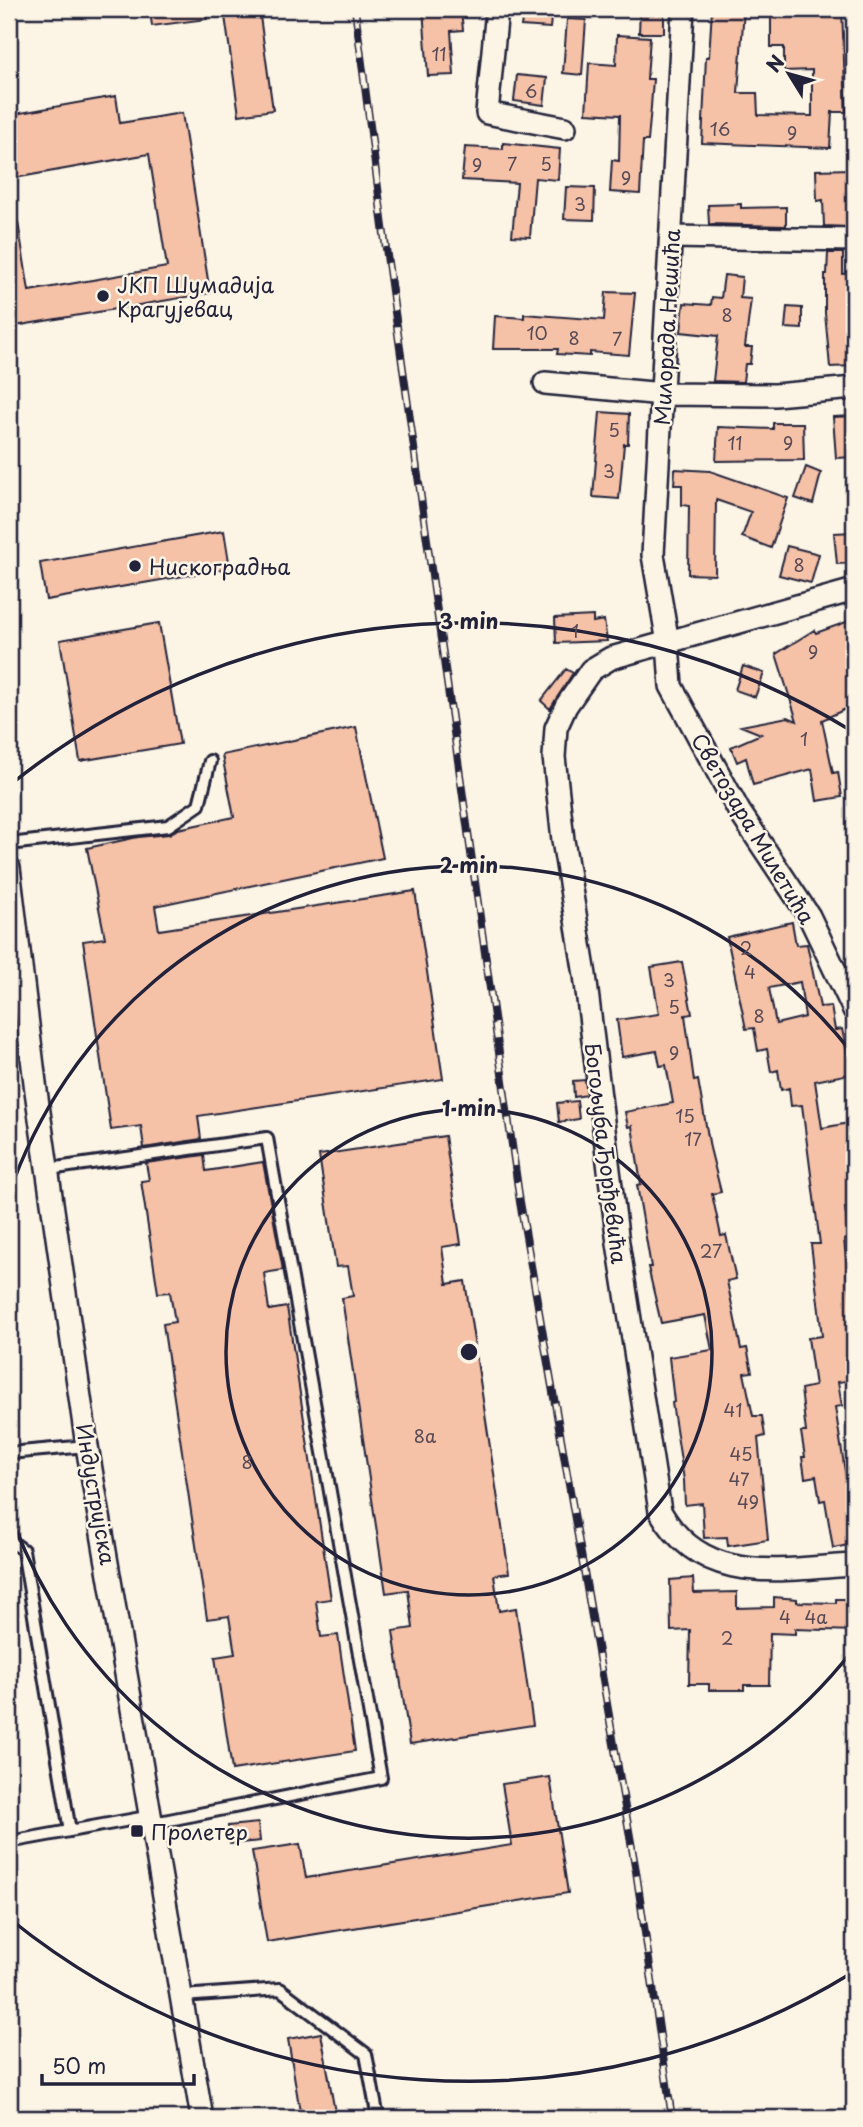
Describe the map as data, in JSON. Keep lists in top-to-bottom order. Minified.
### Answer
{"streets":{"street":["Милорада Нешића","Светозара Милетића","Богољуба Ђорђевића","Индустријска"]},"crossings":[["Милорада Нешића","Светозара Милетића"],["Милорада Нешића","Богољуба Ђорђевића"],["Светозара Милетића","Богољуба Ђорђевића"]],"places":{"other":["ЈКП Шумадија Крагујевац","Нискоградња"],"transit":["Пролетер"]},"house_numbers":["11","6","16","9","7","5","9","9","3","8","10","8","7","5","11","9","3","8","1","9","1","2","4","3","5","8","9","15","17","27","41","8a","45","8","47","49","4","4a","2"],"scale_bar":"50 m","north":"top left","rings":["3 min","2 min","1 min"]}
